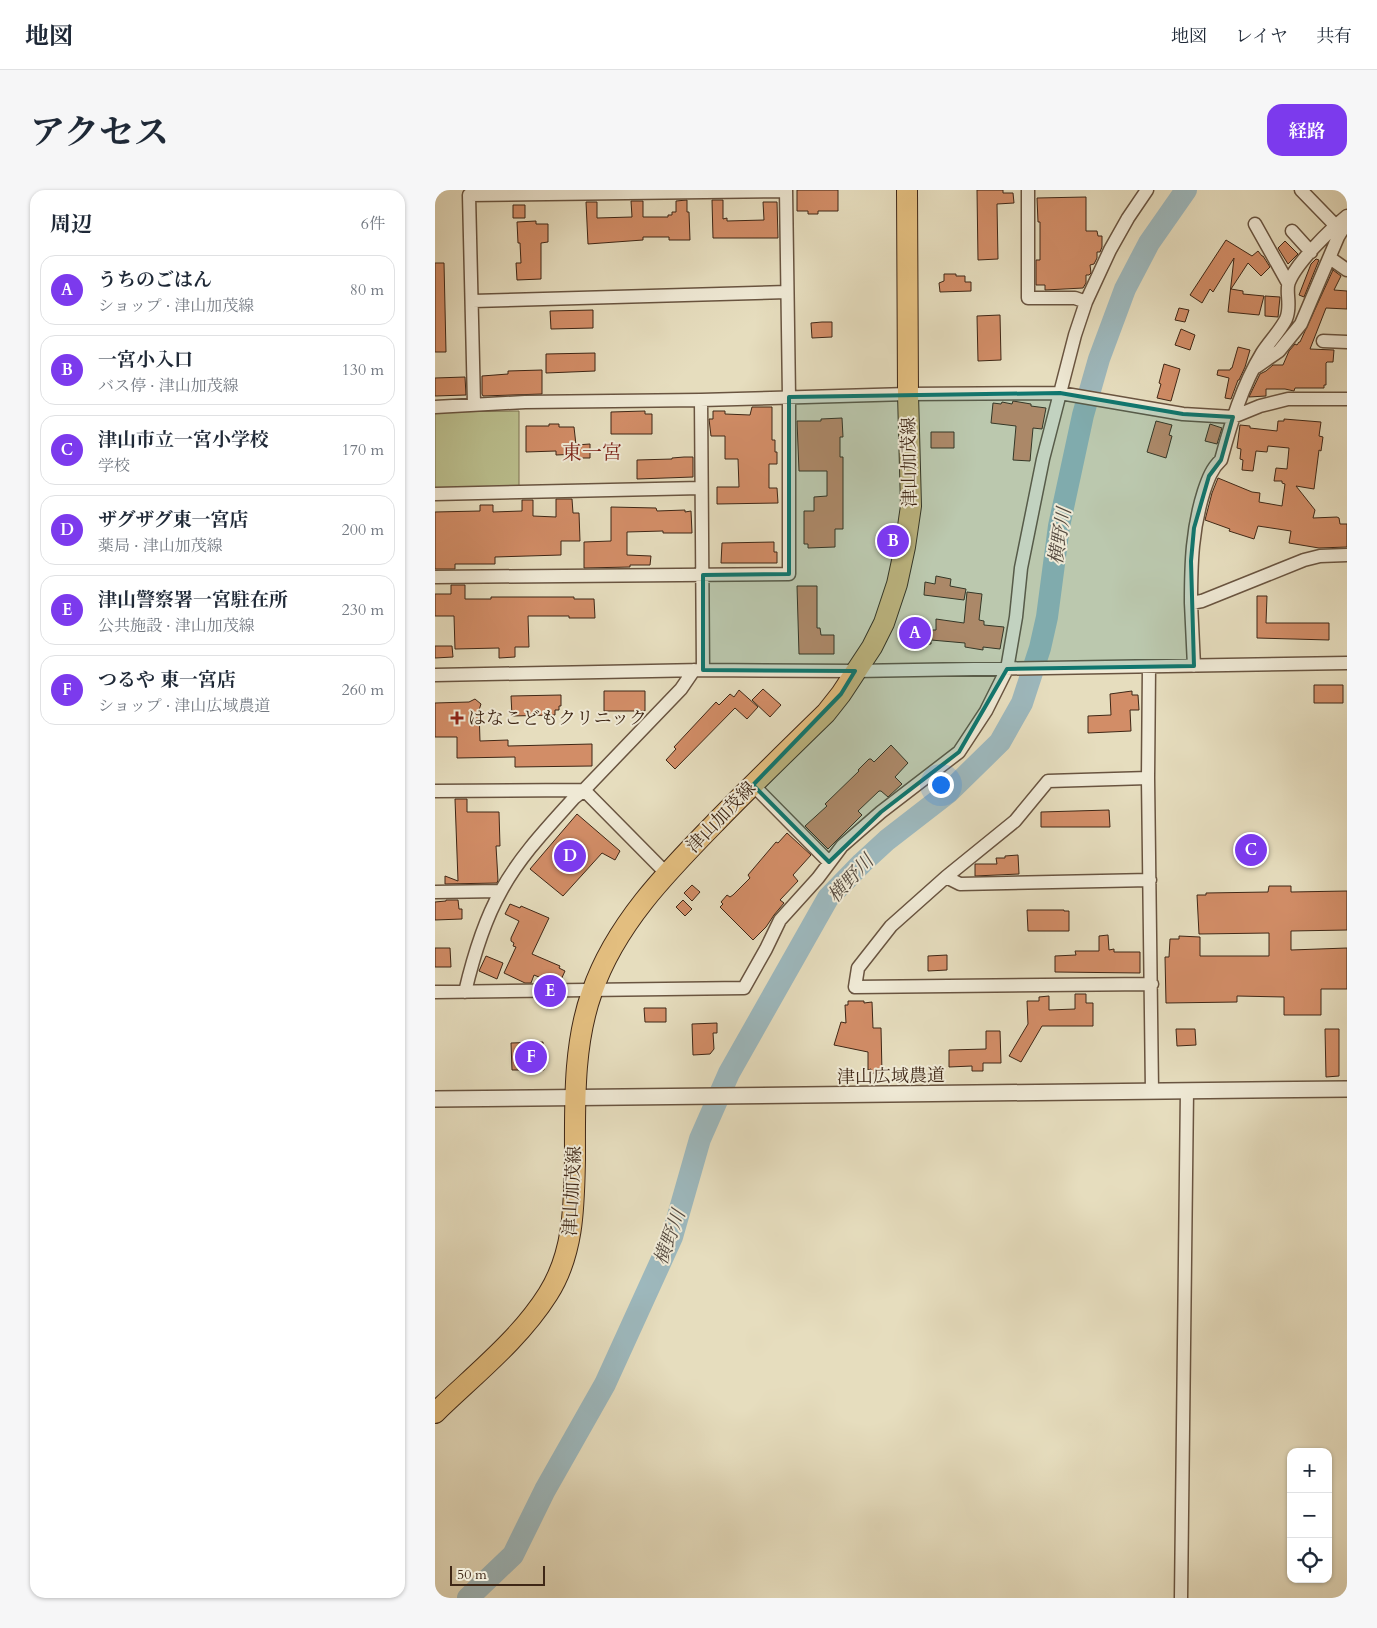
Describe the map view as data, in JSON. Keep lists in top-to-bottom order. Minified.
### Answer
{"streets":{"main road":["津山加茂線"],"street":["津山広域農道"]},"crossings":[["津山加茂線","津山広域農道"]],"districts":["東一宮"],"water":["横野川"],"places":{"health":["はなこどもクリニック"]},"scale_bar":"50 m","page":{"header":"地図","nav":["地図","レイヤ","共有"],"title":"アクセス","buttons":"経路","heading":["周辺","6件"],"list":[{"mark":"A","name":"うちのごはん","note":"ショップ · 津山加茂線","value":"80 m"},{"mark":"B","name":"一宮小入口","note":"バス停 · 津山加茂線","value":"130 m"},{"mark":"C","name":"津山市立一宮小学校","note":"学校","value":"170 m"},{"mark":"D","name":"ザグザグ東一宮店","note":"薬局 · 津山加茂線","value":"200 m"},{"mark":"E","name":"津山警察署一宮駐在所","note":"公共施設 · 津山加茂線","value":"230 m"},{"mark":"F","name":"つるや 東一宮店","note":"ショップ · 津山広域農道","value":"260 m"}],"pins":["B","A","C","D","E","F"],"map_buttons":["+","−"],"scale":"50 m"}}
